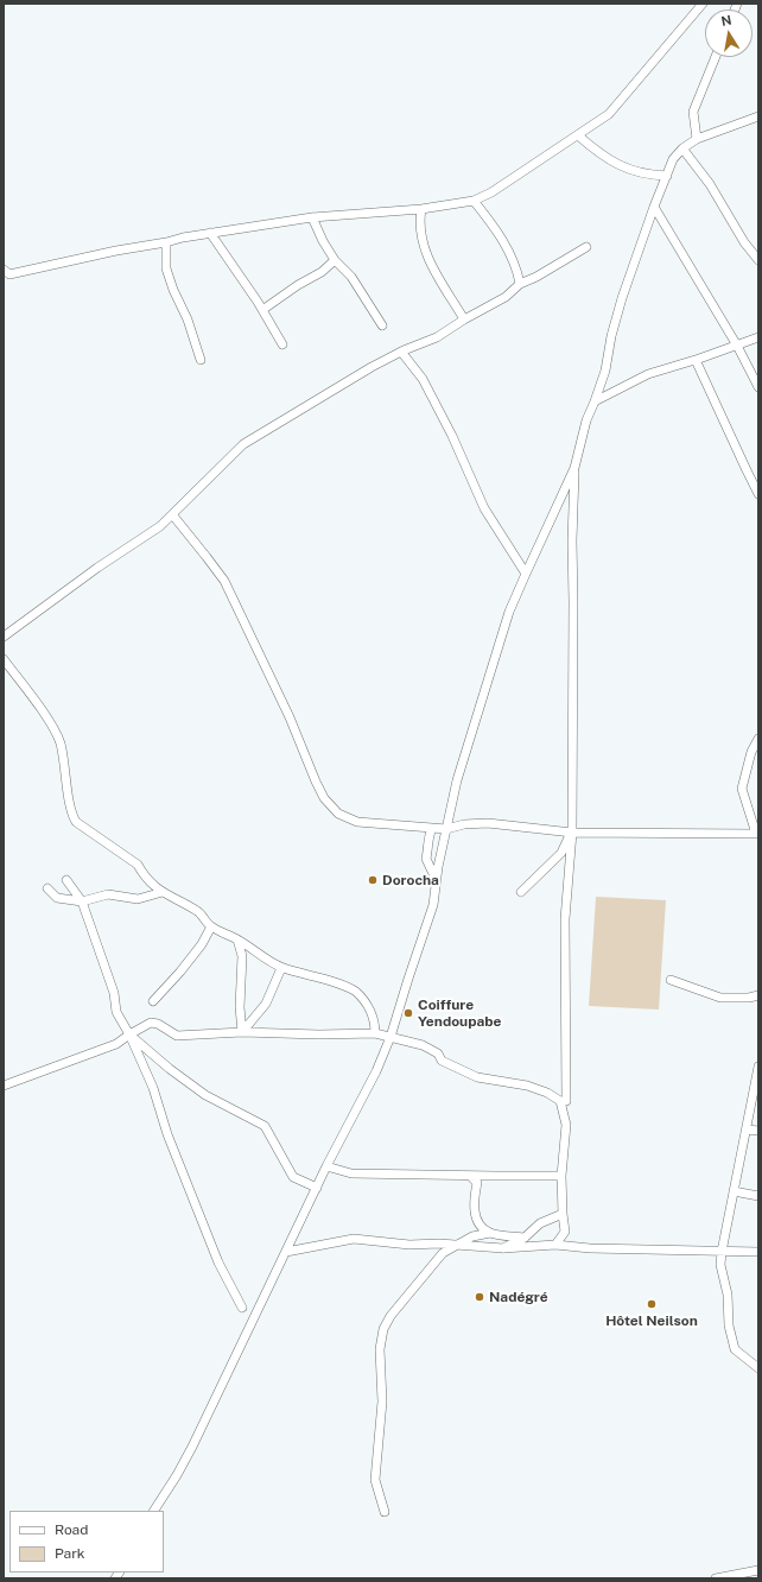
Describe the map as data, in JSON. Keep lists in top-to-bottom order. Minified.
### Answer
{"places":["Dorocha","Coiffure Yendoupabe","Nadégré","Hôtel Neilson"],"legend":["Road","Park"],"north":"top"}
